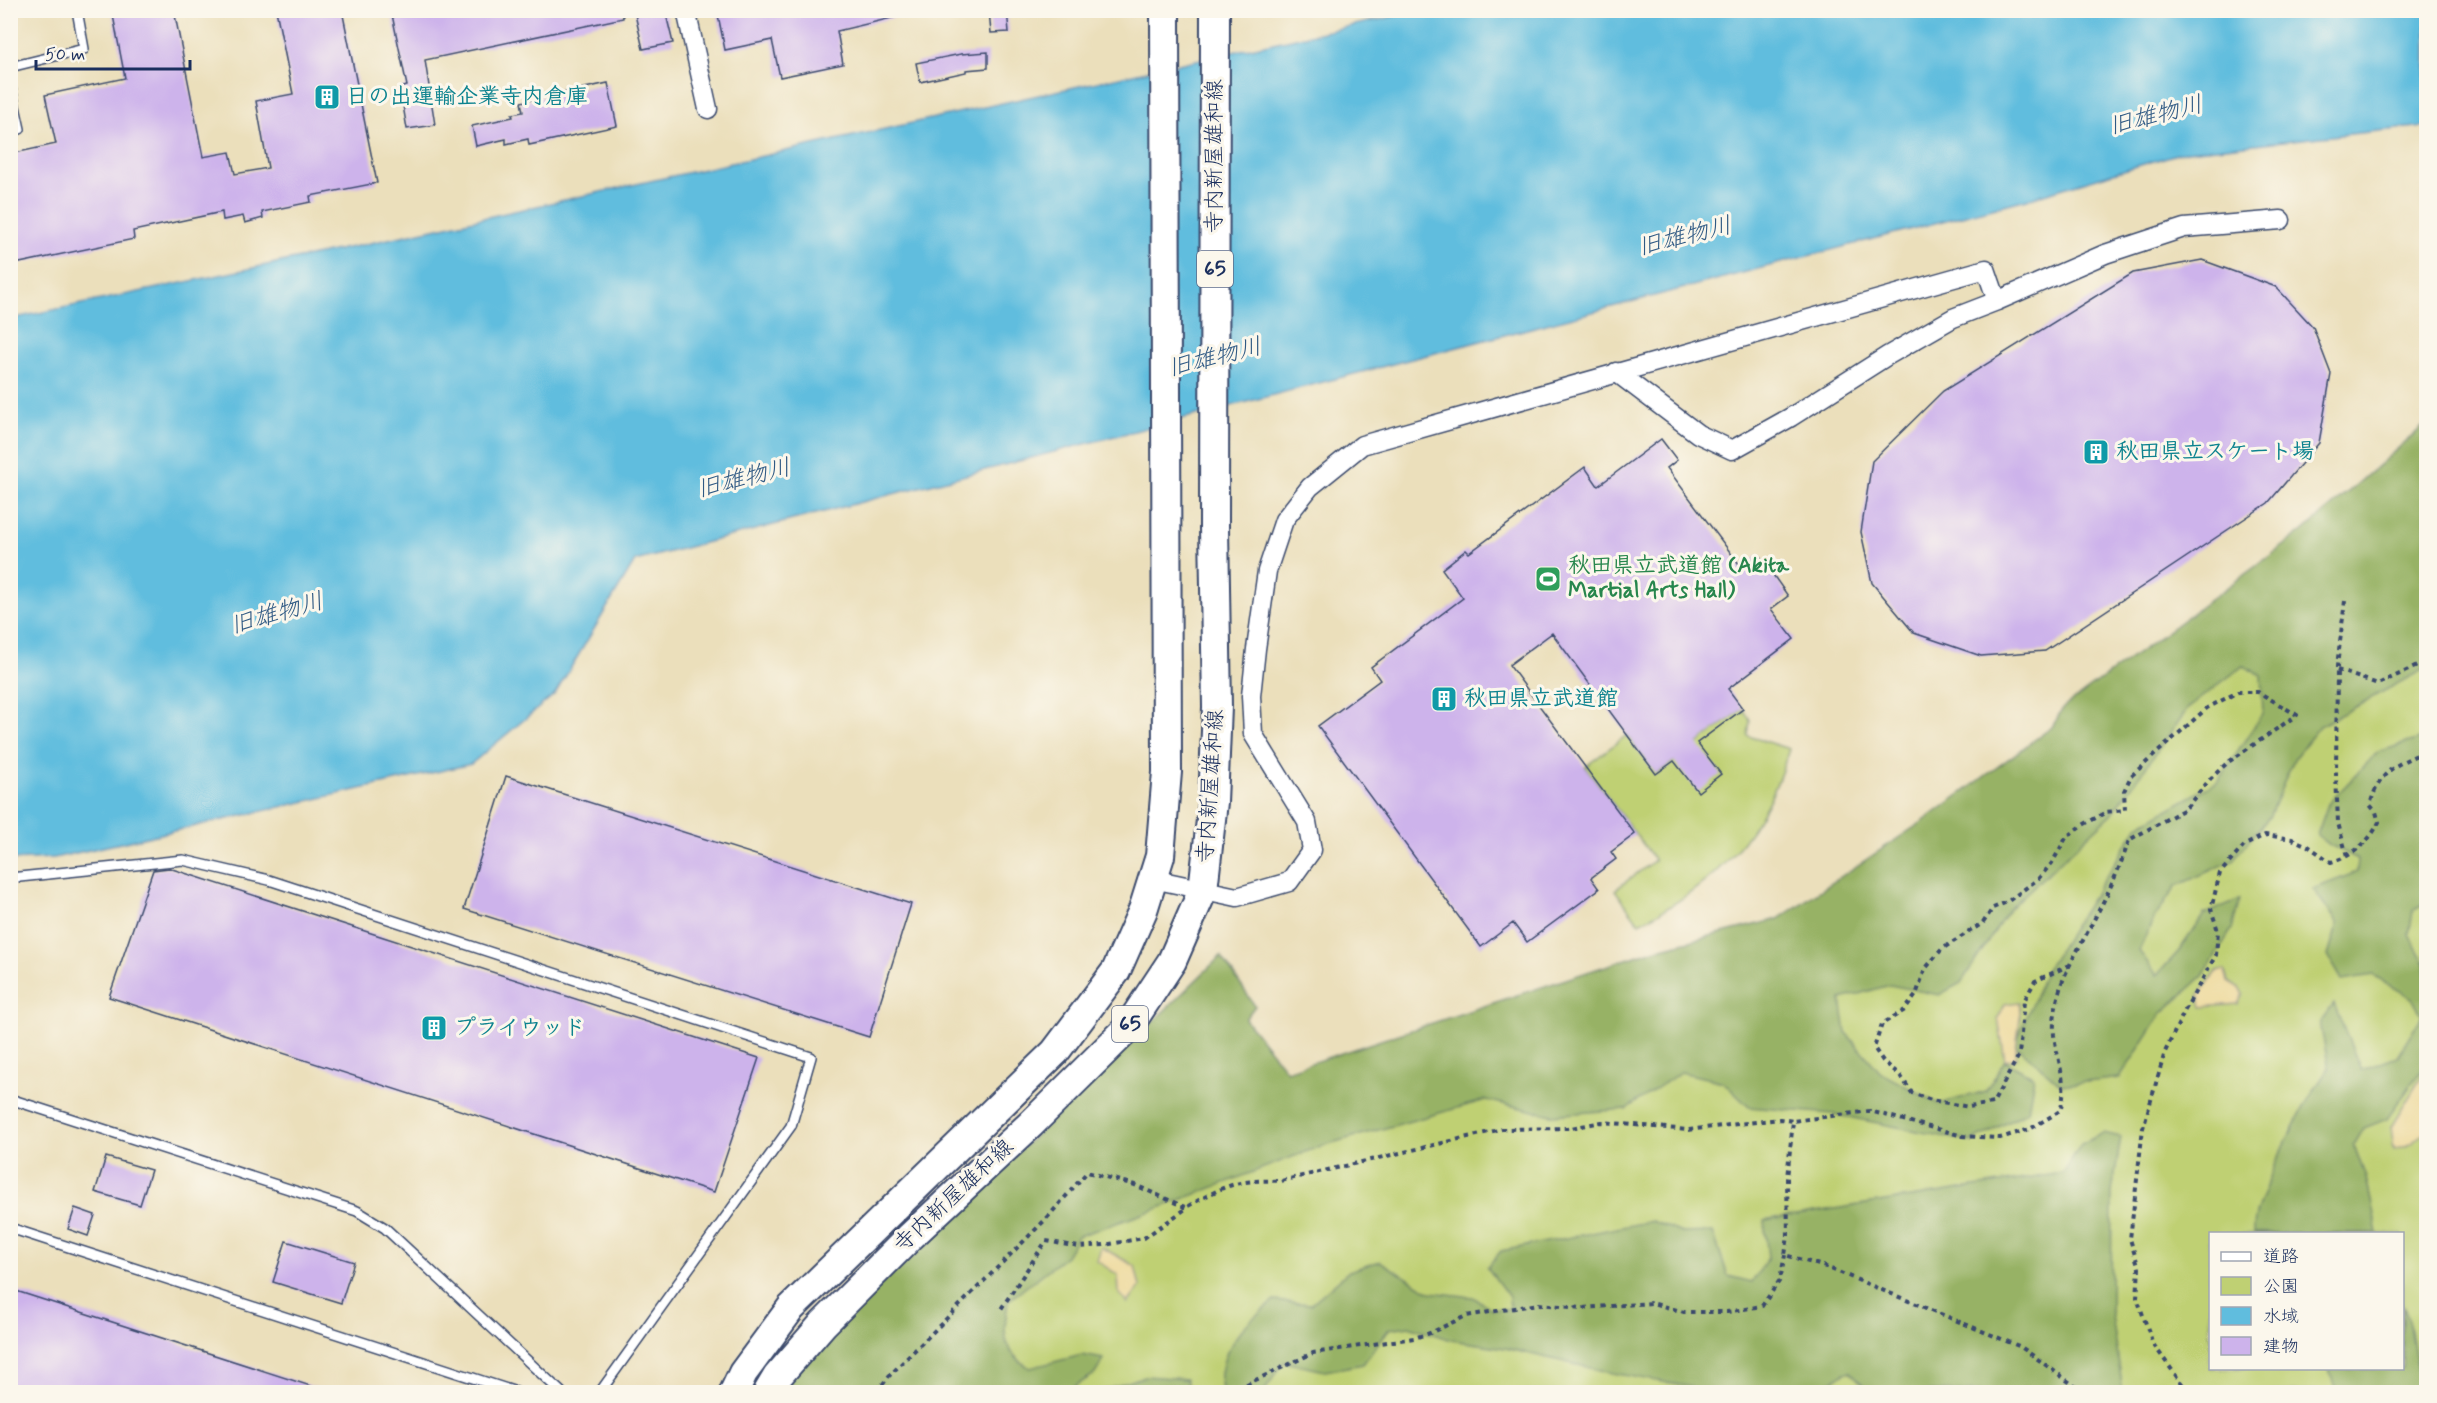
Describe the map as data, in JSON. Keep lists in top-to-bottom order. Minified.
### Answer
{"streets":{"main road":["寺内新屋雄和線","65"]},"water":["旧雄物川"],"places":{"building":["日の出運輸企業寺内倉庫","秋田県立スケート場","秋田県立武道館","プライウッド"],"sports":["秋田県立武道館 (Akita Martial Arts Hall)"]},"legend":["道路","公園","水域","建物"],"scale_bar":"50 m"}
